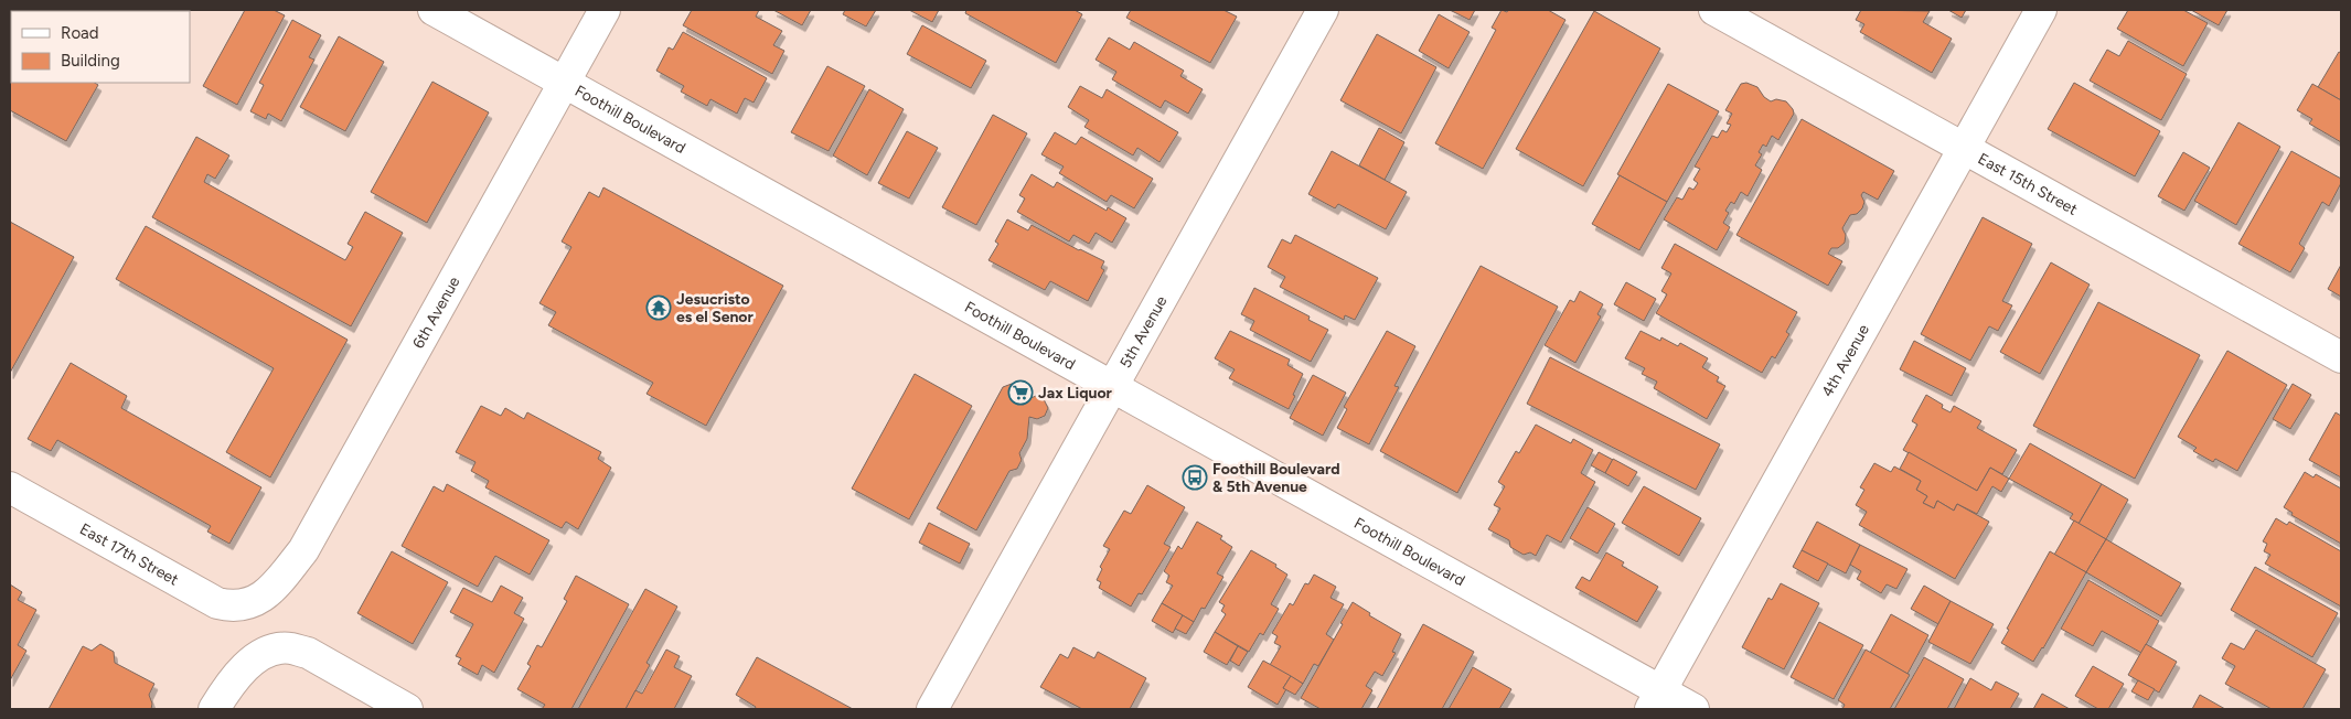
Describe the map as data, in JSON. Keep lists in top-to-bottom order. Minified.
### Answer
{"streets":{"street":["Foothill Boulevard","East 15th Street","6th Avenue","5th Avenue","4th Avenue","East 17th Street"]},"crossings":[["Foothill Boulevard","6th Avenue"],["Foothill Boulevard","5th Avenue"],["Foothill Boulevard","4th Avenue"],["East 15th Street","4th Avenue"],["6th Avenue","East 17th Street"]],"places":{"temple":["Jesucristo es el Senor"],"supermarket":["Jax Liquor"],"bus stop":["Foothill Boulevard & 5th Avenue"]},"legend":["Road","Building"]}
